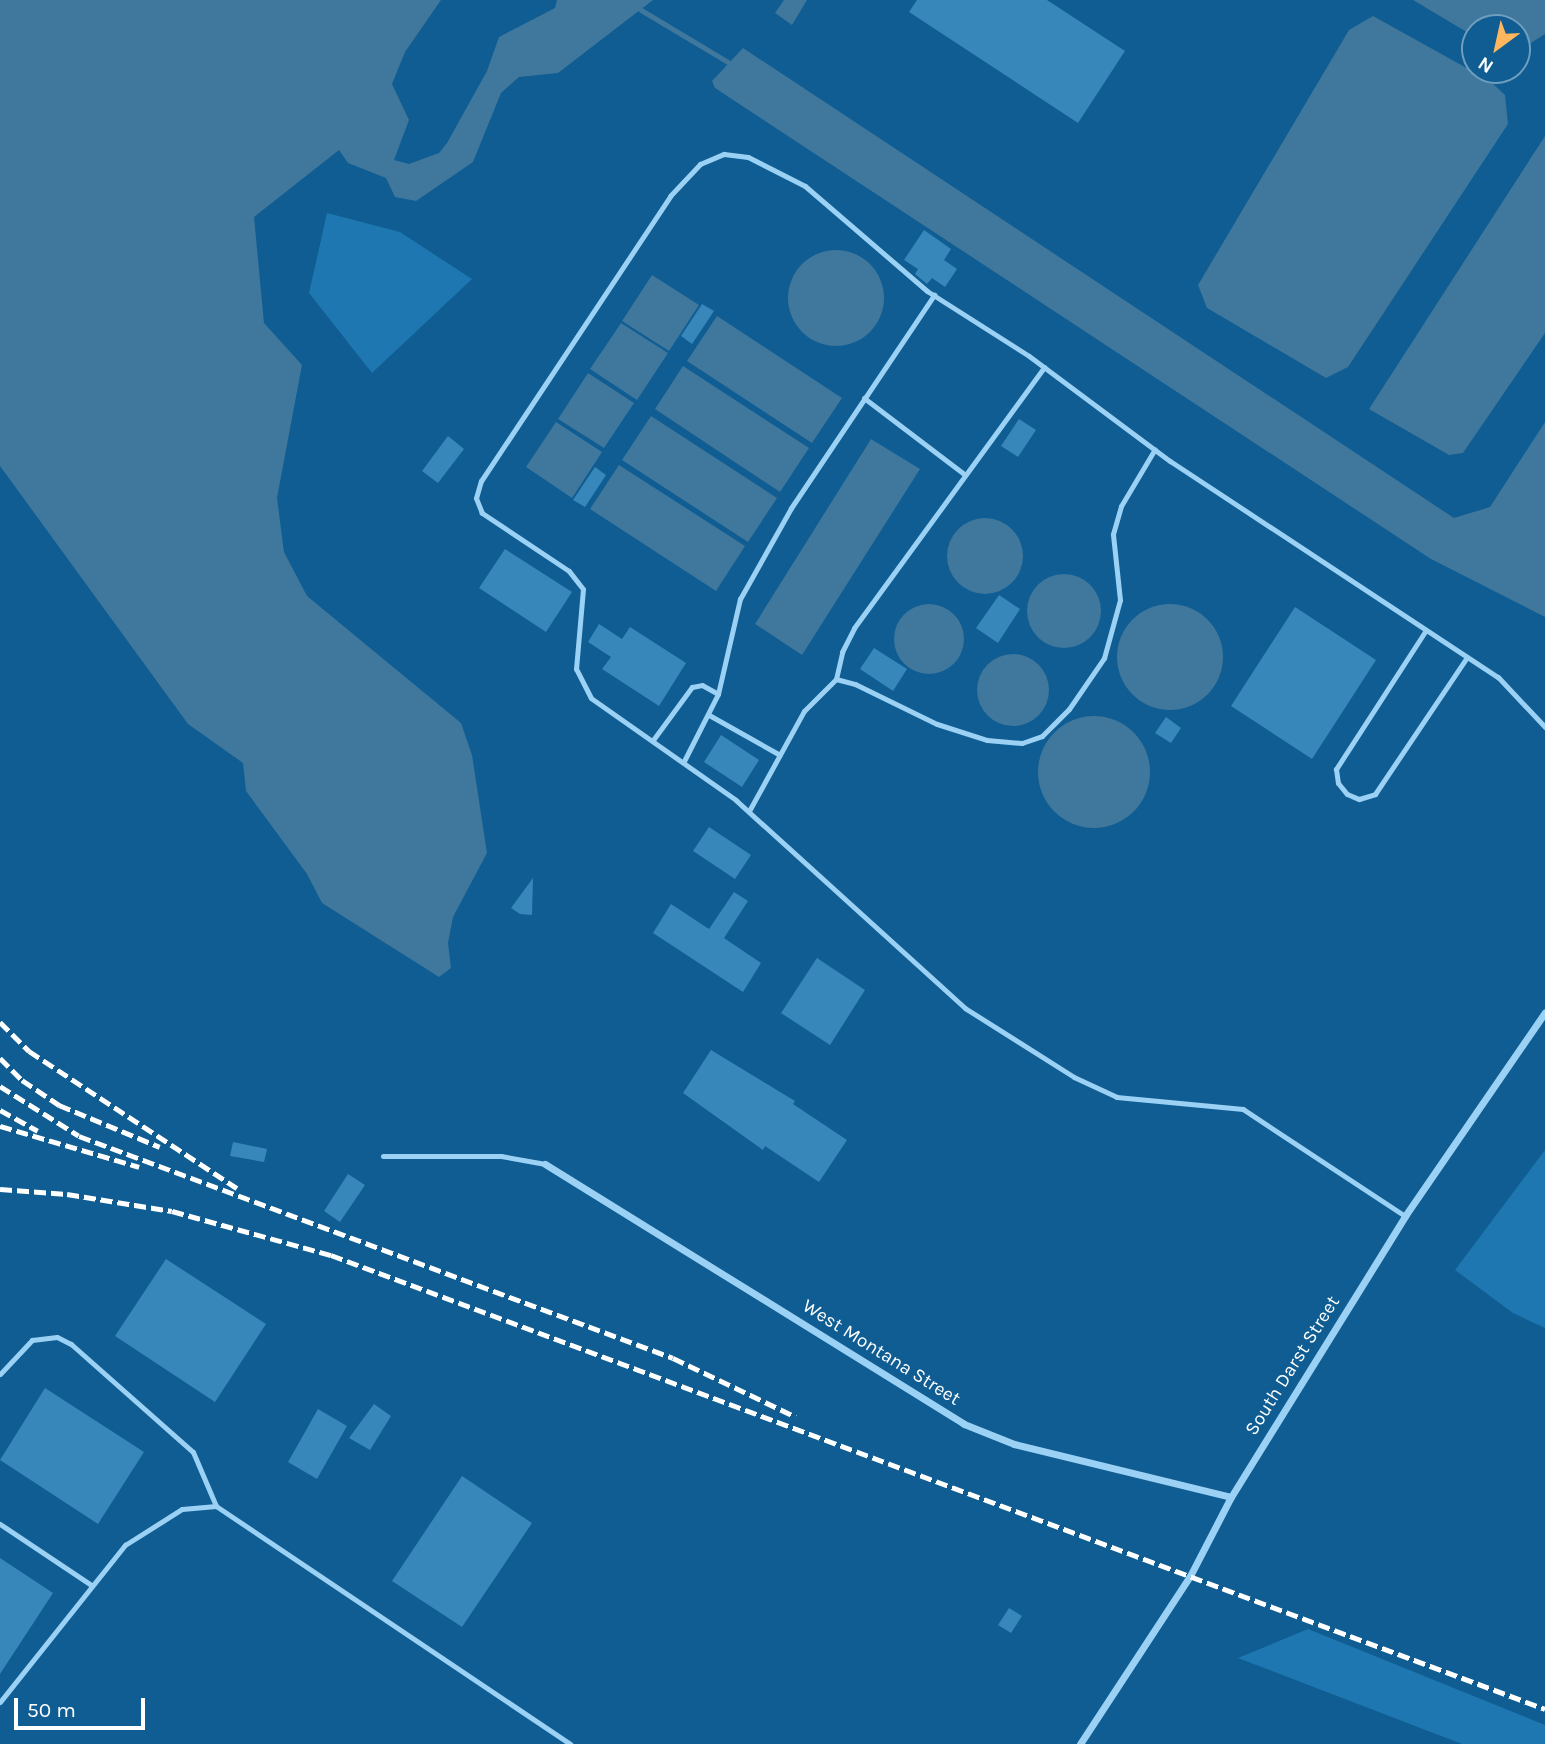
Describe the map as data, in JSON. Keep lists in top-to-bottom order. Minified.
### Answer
{"streets":{"street":["West Montana Street","South Darst Street"]},"crossings":[["West Montana Street","South Darst Street"]],"scale_bar":"50 m","north":"bottom left"}
